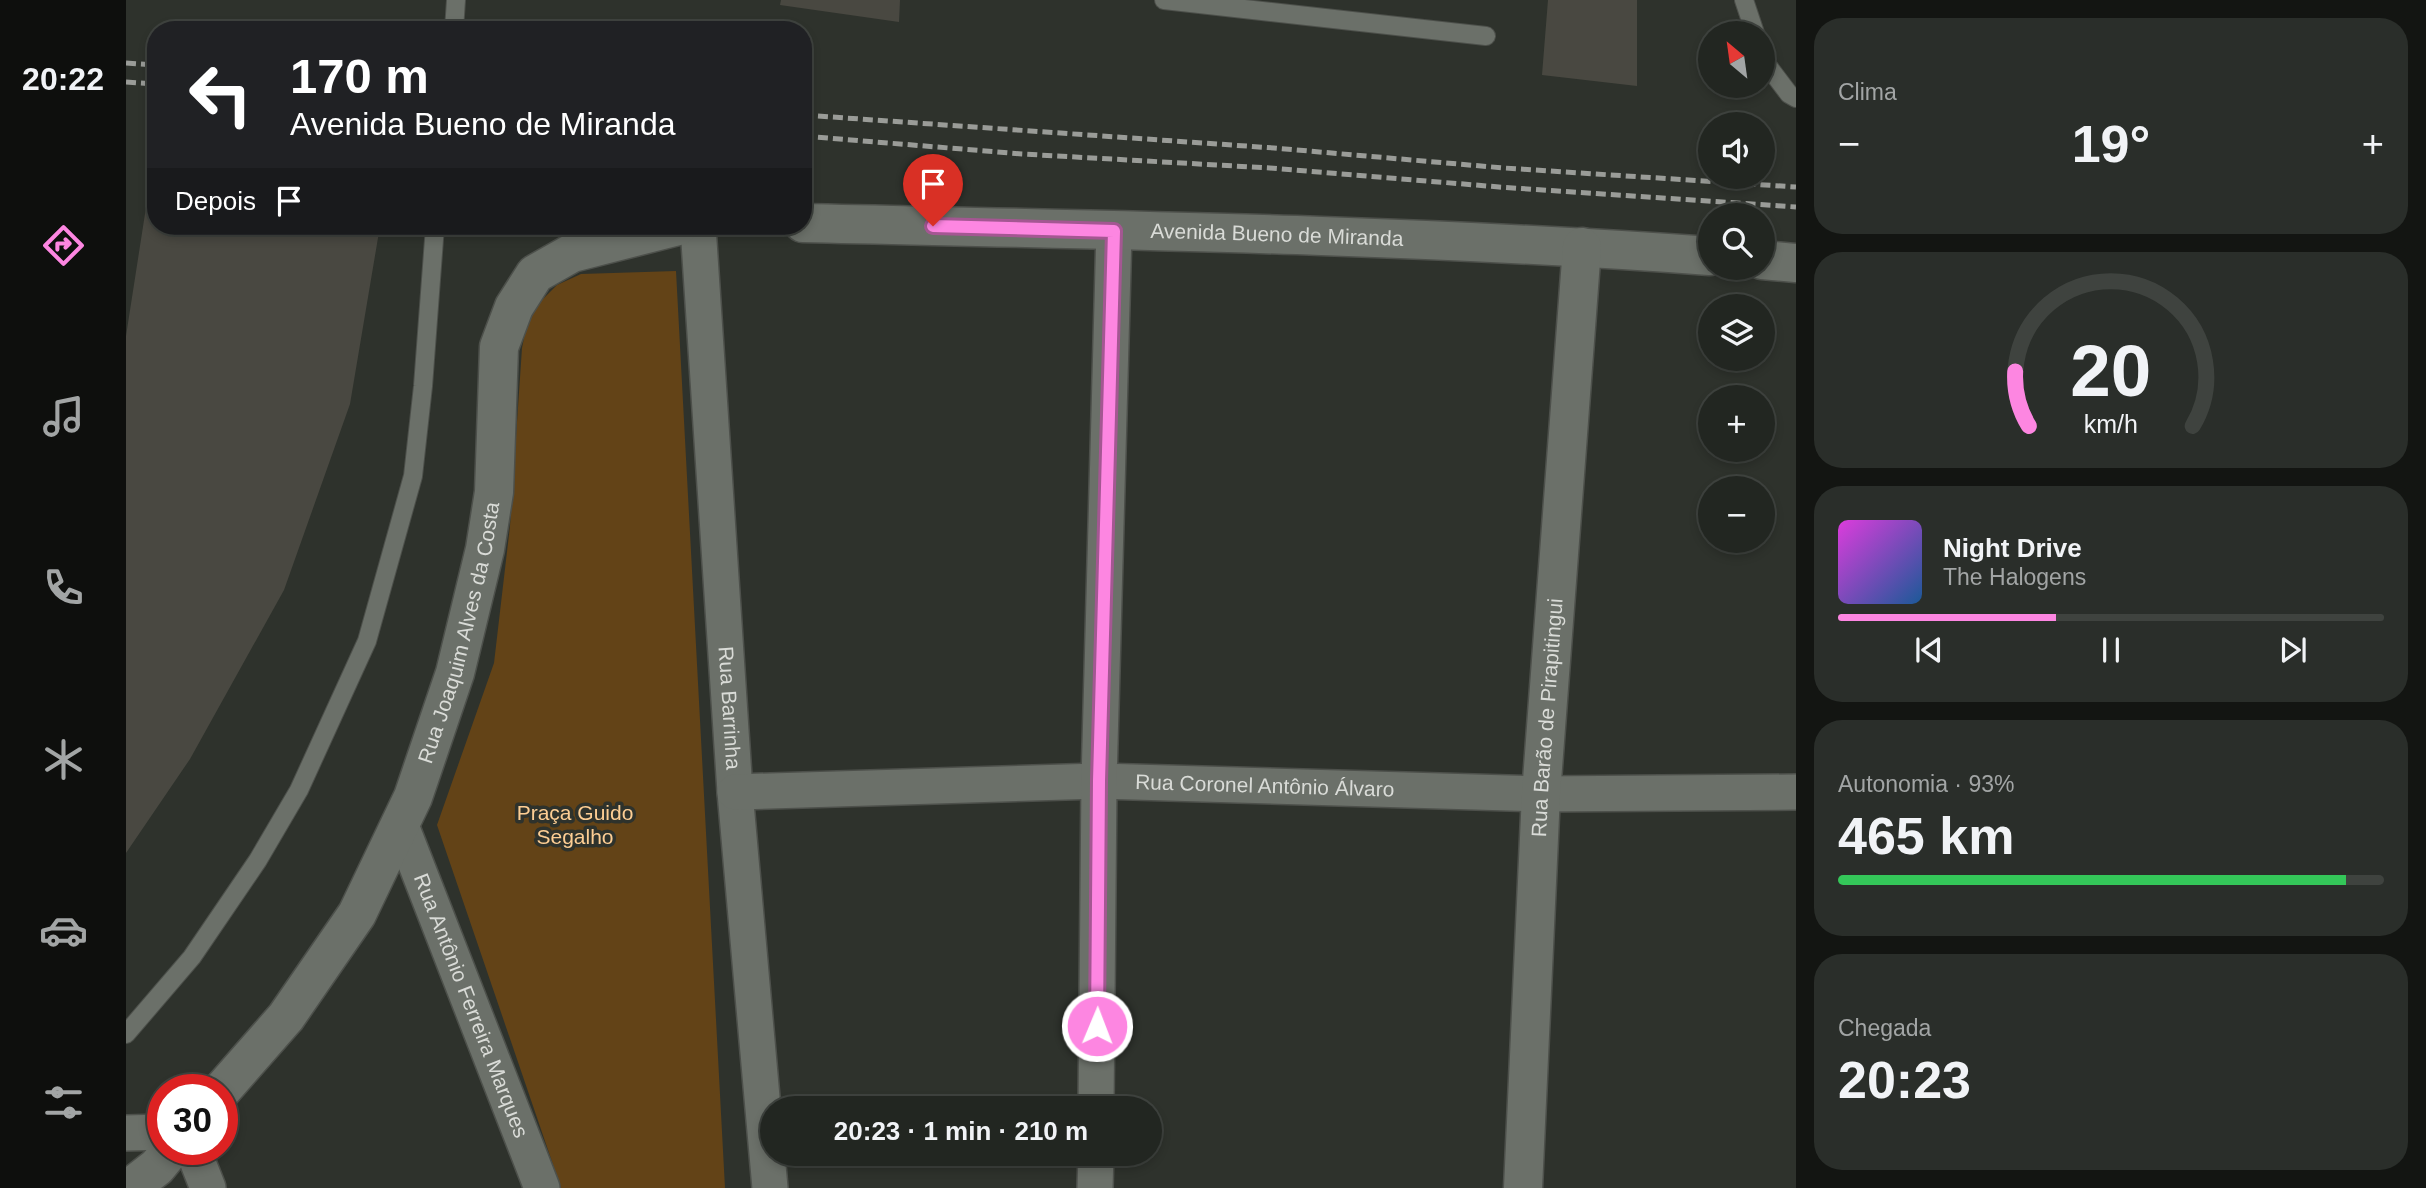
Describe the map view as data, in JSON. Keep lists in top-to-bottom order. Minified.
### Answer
{"streets":{"main road":["Avenida Bueno de Miranda","Rua Joaquim Alves da Costa","Rua Barão de Pirapitingui"],"street":["Rua Barrinha","Rua Coronel Antônio Álvaro","Rua Antônio Ferreira Marques"]},"crossings":[["Avenida Bueno de Miranda","Rua Barão de Pirapitingui"],["Rua Joaquim Alves da Costa","Rua Antônio Ferreira Marques"],["Rua Barrinha","Rua Coronel Antônio Álvaro"],["Rua Barão de Pirapitingui","Rua Coronel Antônio Álvaro"]],"parks":["Praça Guido Segalho"],"north":"top left","page":{"tabs":"20:22","tile":["Clima",["Autonomia · 93%","465 km"],["Chegada","20:23"]],"map_buttons":["+","−"],"turn":["170 m","Avenida Bueno de Miranda"],"heat":["−","19°","+"],"then":"Depois","song":["Night Drive","The Halogens"],"limit":"30","trip":"20:23 · 1 min · 210 m","gauge":["20","km/h"]}}
